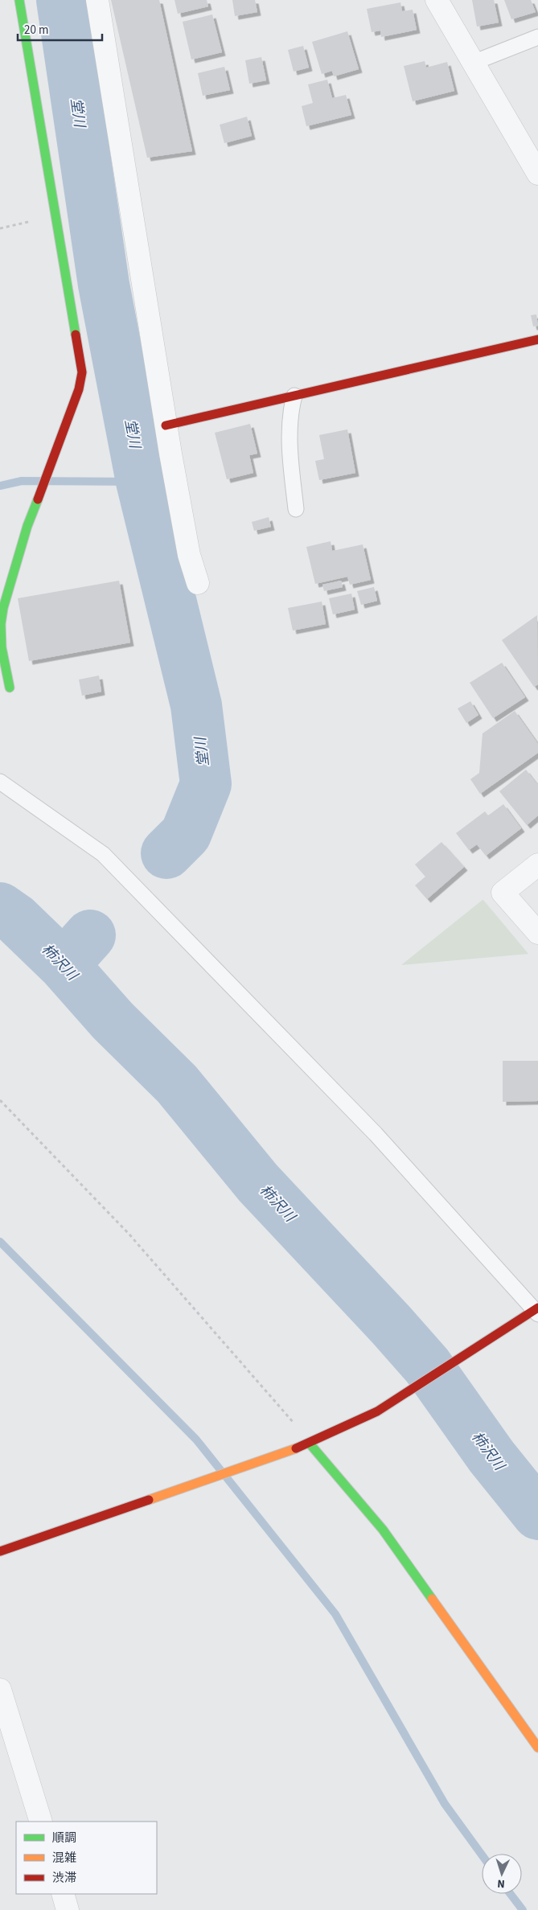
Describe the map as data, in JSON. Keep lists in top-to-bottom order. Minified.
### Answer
{"water":["堂川","柿沢川"],"legend":["順調","混雑","渋滞"],"scale_bar":"20 m","north":"bottom"}
